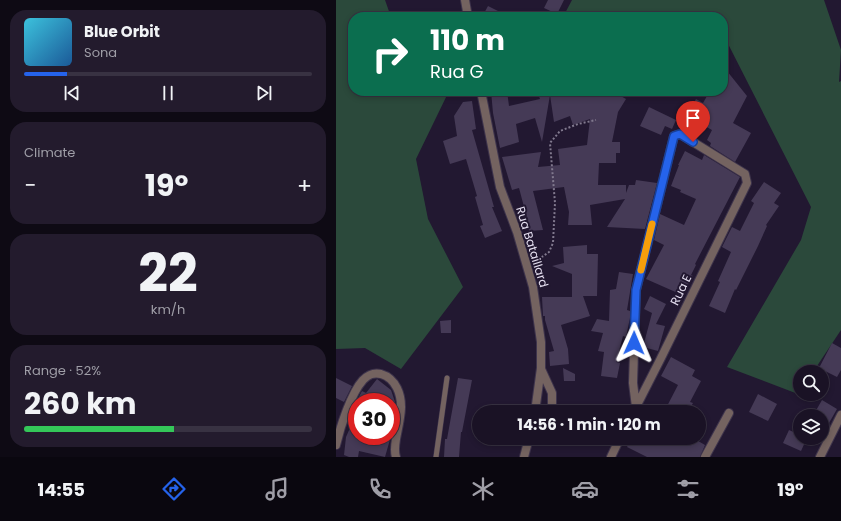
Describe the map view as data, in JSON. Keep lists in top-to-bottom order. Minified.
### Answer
{"streets":{"street":["Rua Bataillard","Rua E"]},"page":{"turn":["110 m","Rua G"],"song":["Blue Orbit","Sona"],"tile":["Climate",["22","km/h"],["Range · 52%","260 km"]],"heat":["−","19°","+"],"limit":"30","trip":"14:56 · 1 min · 120 m","tabs":["14:55","19°"]}}
